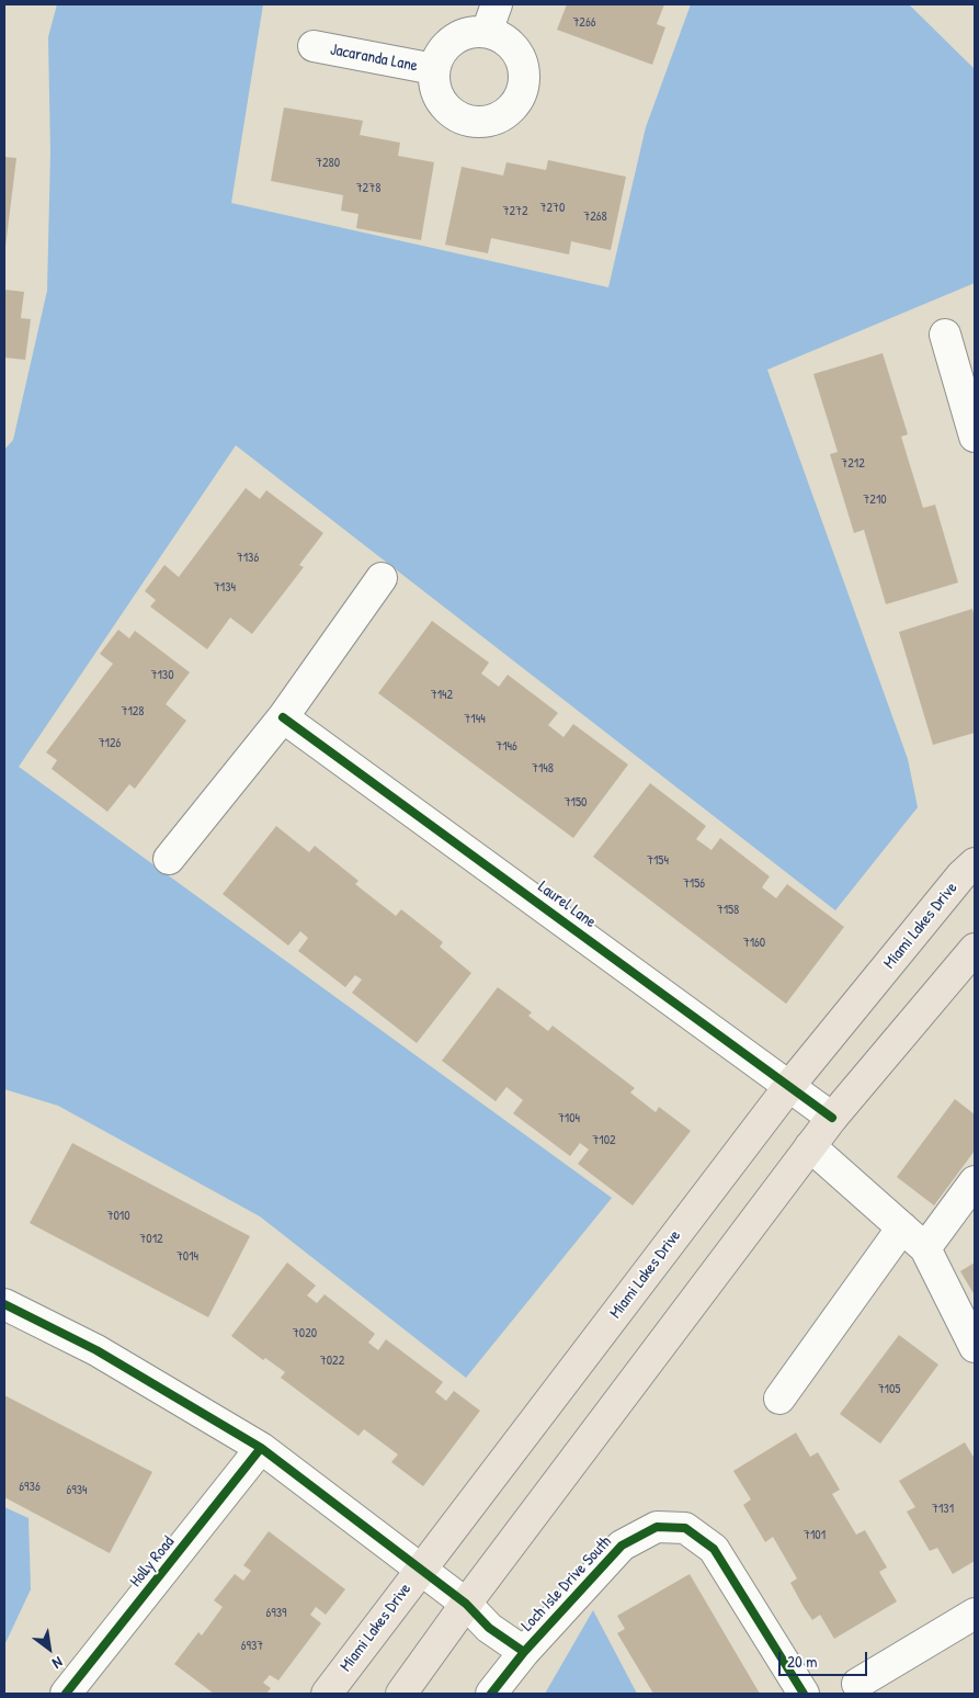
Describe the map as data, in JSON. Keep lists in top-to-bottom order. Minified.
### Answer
{"streets":{"main road":["Miami Lakes Drive"],"street":["Jacaranda Lane","Laurel Lane","Holly Road","Loch Isle Drive South"]},"crossings":[["Laurel Lane","Miami Lakes Drive"]],"house_numbers":["7266","7280","7278","7270","7272","7268","7212","7210","7136","7134","7130","7142","7128","7144","7126","7146","7148","7150","7154","7156","7158","7160","7104","7102","7010","7012","7014","7020","7022","7105","6936","6934","7131","7101","6939","6937"],"scale_bar":"20 m","north":"bottom right"}
